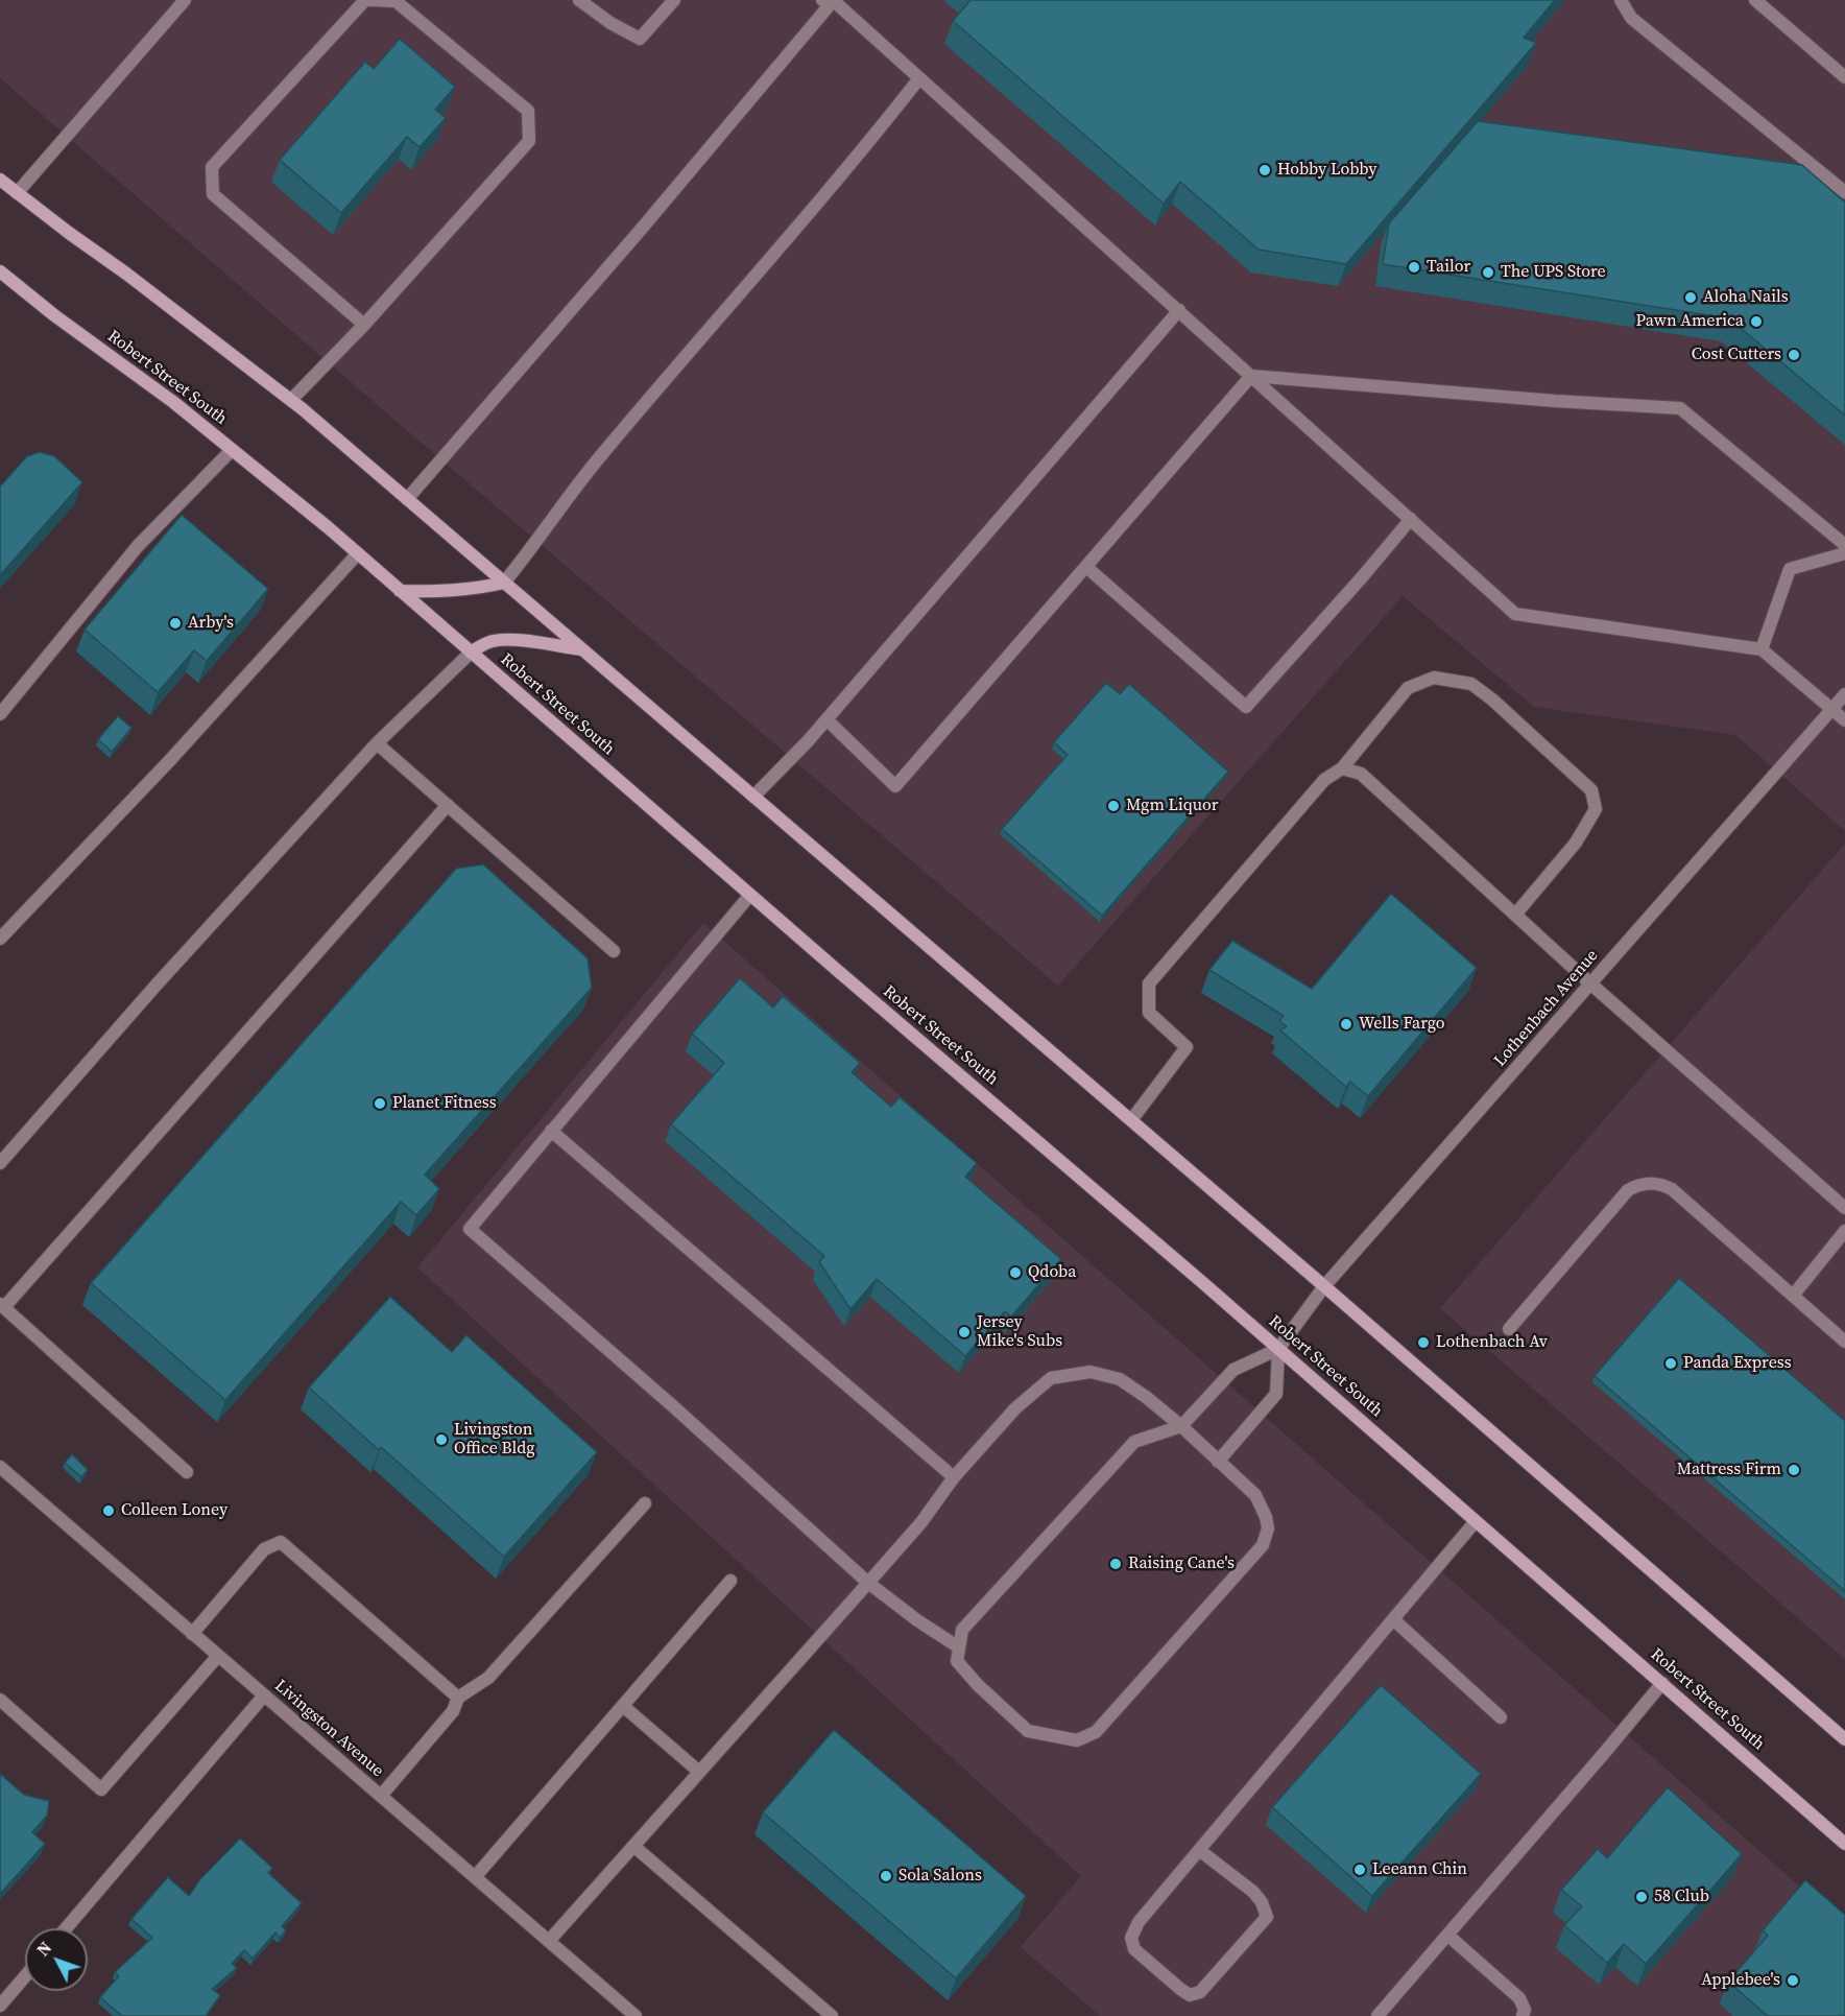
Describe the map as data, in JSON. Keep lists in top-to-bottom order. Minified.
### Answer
{"streets":{"main road":["Robert Street South"],"street":["Lothenbach Avenue","Livingston Avenue"]},"crossings":[["Robert Street South","Lothenbach Avenue"]],"places":["Hobby Lobby","Tailor","The UPS Store","Aloha Nails","Pawn America","Cost Cutters","Arby's","Mgm Liquor","Wells Fargo","Planet Fitness","Qdoba","Jersey Mike's Subs","Lothenbach Av","Panda Express","Livingston Office Bldg","Mattress Firm","Colleen Loney","Raising Cane's","Leeann Chin","Sola Salons","58 Club","Applebee's"],"north":"top left"}
